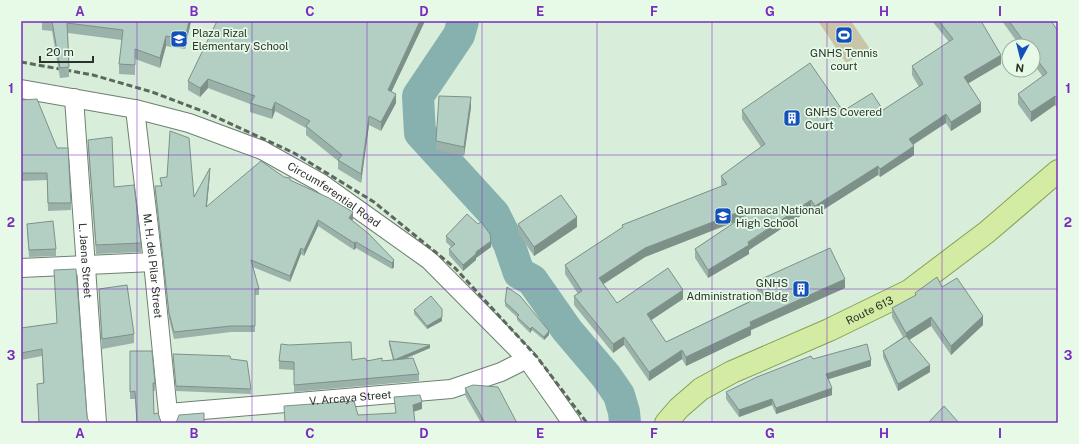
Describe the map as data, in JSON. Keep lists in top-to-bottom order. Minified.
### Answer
{"streets":{"main road":["Route 613"],"street":["Circumferential Road","L. Jaena Street","M. H. del Pilar Street","V. Arcaya Street"]},"crossings":[["Circumferential Road","L. Jaena Street"],["Circumferential Road","M. H. del Pilar Street"],["Circumferential Road","V. Arcaya Street"],["M. H. del Pilar Street","V. Arcaya Street"]],"places":{"sports":["GNHS Tennis court"],"school or university":["Plaza Rizal Elementary School","Gumaca National High School"],"building":["GNHS Covered Court","GNHS Administration Bldg"]},"scale_bar":"20 m","north":"bottom","grid":{"columns":["A","B","C","D","E","F","G","H","I"],"rows":["1","2","3"]}}
